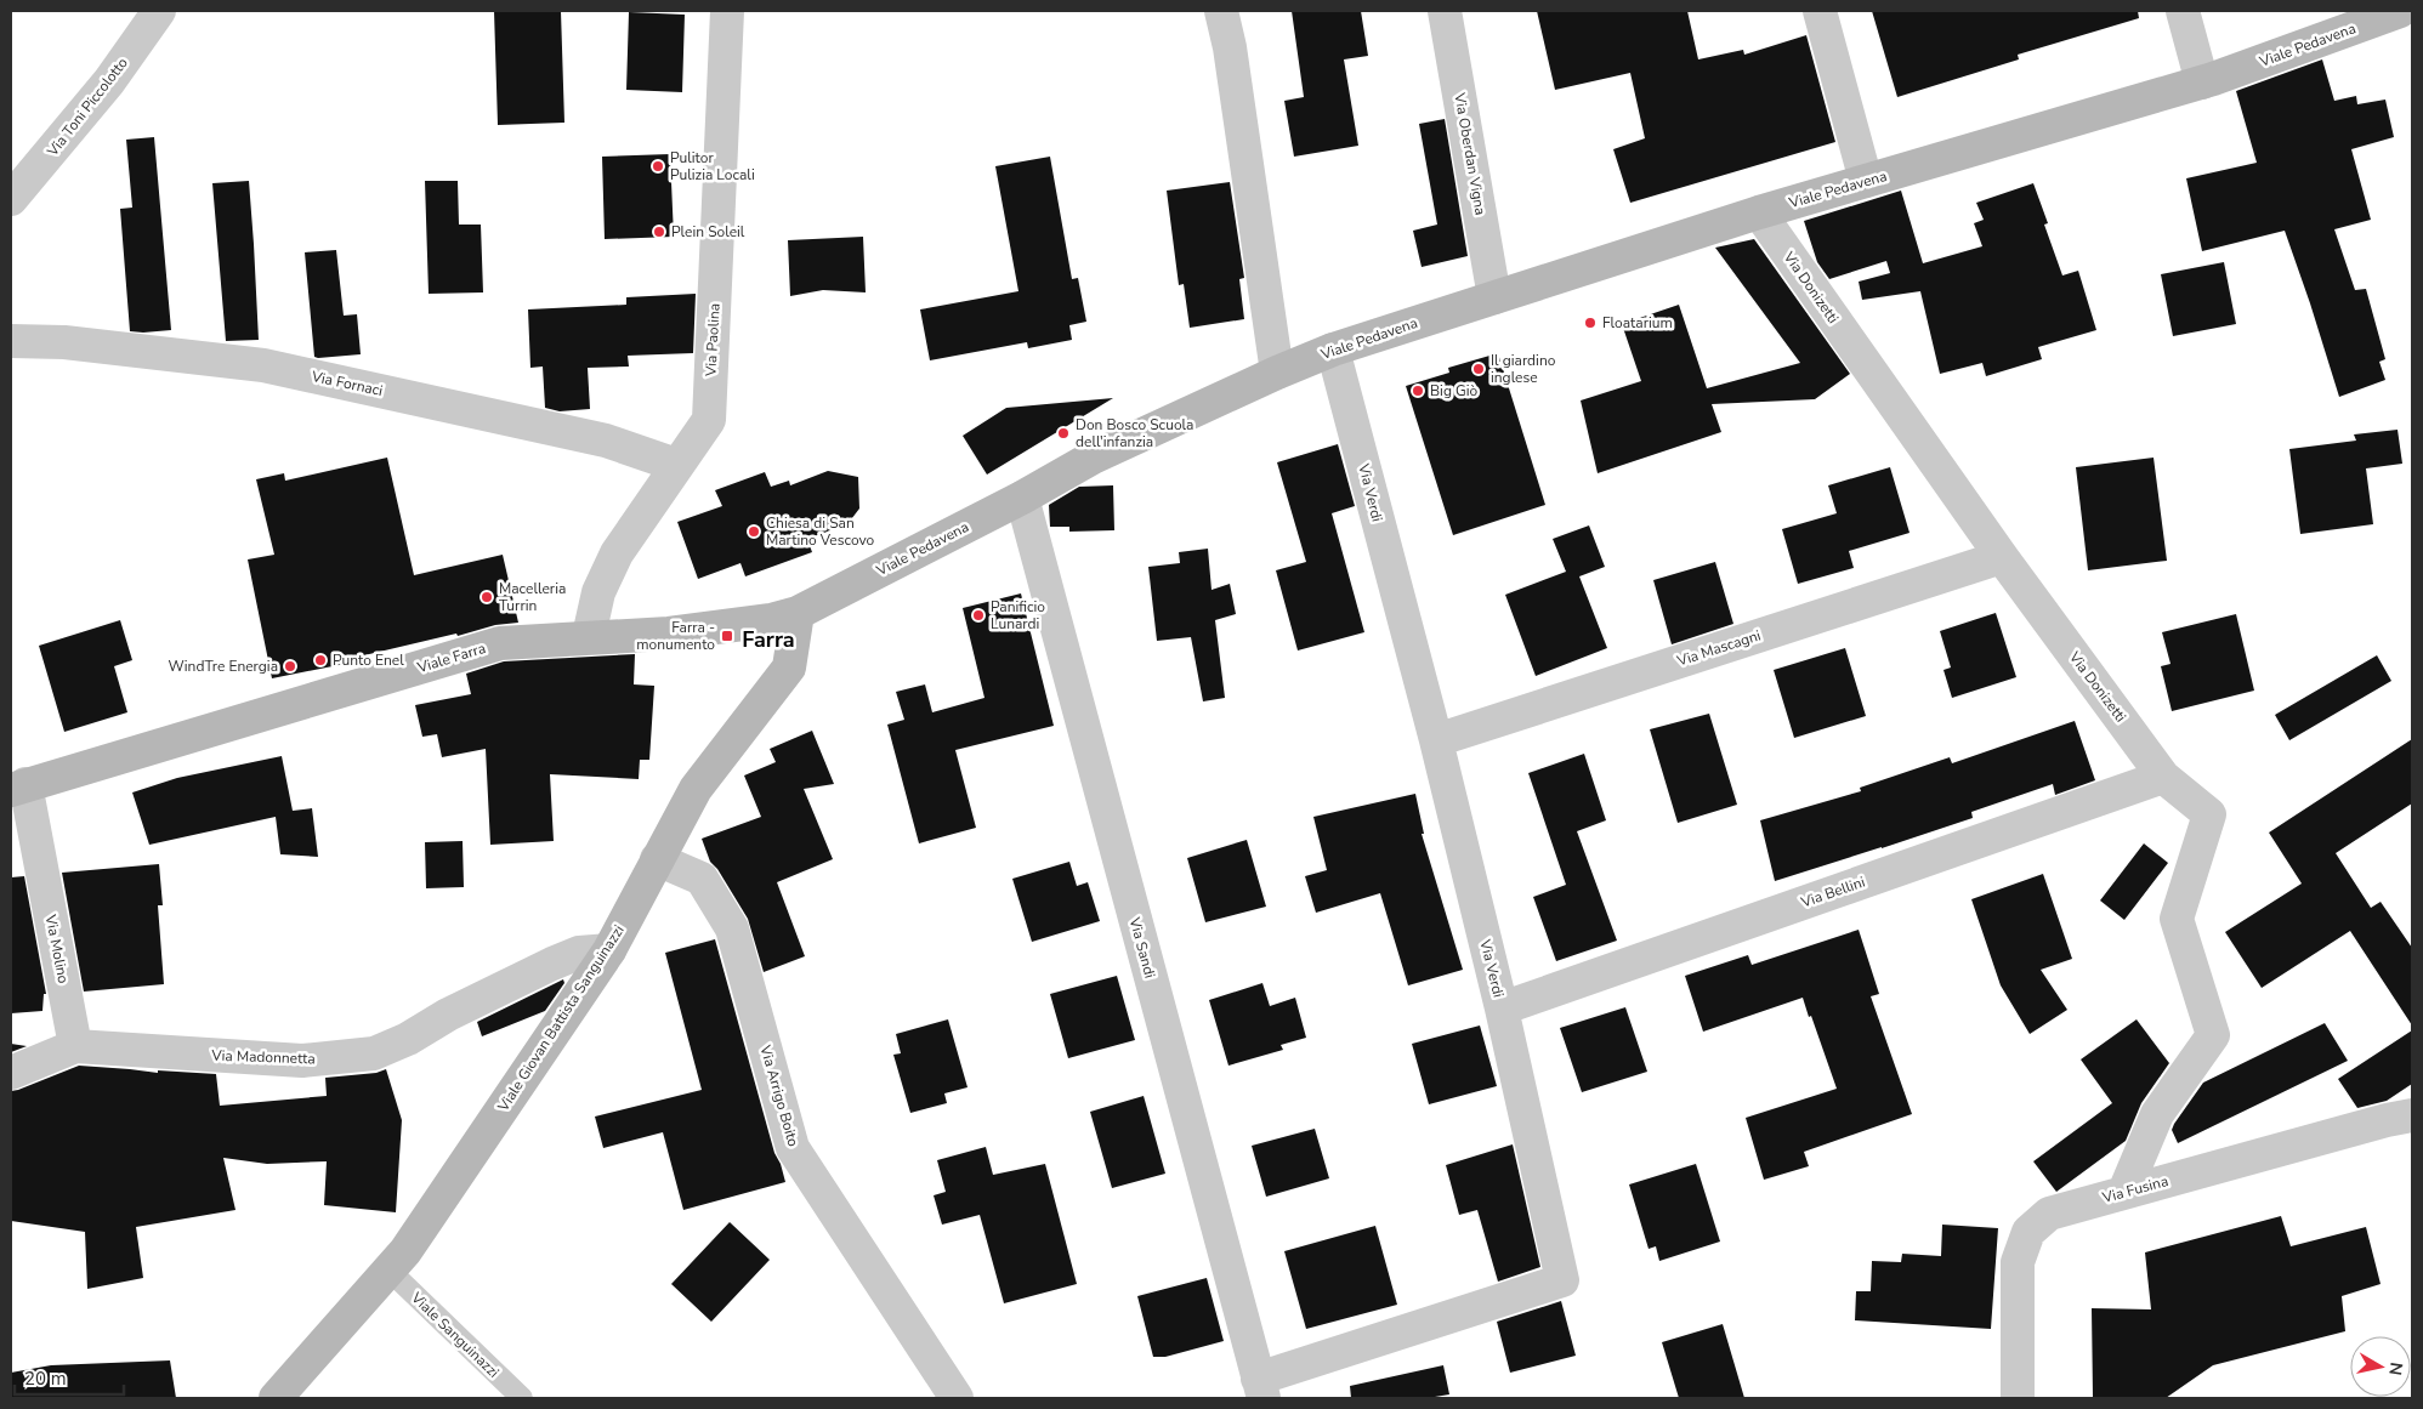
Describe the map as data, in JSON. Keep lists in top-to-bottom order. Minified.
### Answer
{"streets":{"main road":["Viale Pedavena","Viale Farra","Viale Giovan Battista Sanguinazzi"],"street":["Via Toni Piccolotto","Via Oberdan Vigna","Via Donizetti","Via Paolina","Via Fornaci","Via Verdi","Via Mascagni","Via Bellini","Via Sandi","Via Molino","Via Madonnetta","Via Arrigo Boito","Via Fusina"],"lane":["Viale Sanguinazzi"]},"crossings":[["Viale Pedavena","Via Oberdan Vigna"],["Viale Pedavena","Via Donizetti"],["Viale Pedavena","Via Verdi"],["Viale Pedavena","Viale Farra"],["Viale Pedavena","Via Sandi"],["Viale Pedavena","Viale Giovan Battista Sanguinazzi"],["Via Donizetti","Via Mascagni"],["Via Donizetti","Via Bellini"],["Via Donizetti","Via Fusina"],["Via Paolina","Via Fornaci"],["Via Paolina","Viale Farra"],["Via Verdi","Via Mascagni"],["Via Verdi","Via Bellini"],["Via Verdi","Via Sandi"],["Viale Farra","Via Molino"],["Viale Farra","Viale Giovan Battista Sanguinazzi"],["Via Molino","Via Madonnetta"],["Viale Giovan Battista Sanguinazzi","Via Madonnetta"],["Viale Giovan Battista Sanguinazzi","Via Arrigo Boito"],["Viale Giovan Battista Sanguinazzi","Viale Sanguinazzi"]],"districts":["Farra"],"places":{"other":["Pulitor Pulizia Locali","Plein Soleil","Floatarium","Il giardino inglese","Big Giò","Don Bosco Scuola dell'infanzia","Chiesa di San Martino Vescovo","Macelleria Turrin","Panificio Lunardi","Punto Enel","WindTre Energia"],"transit":["Farra - monumento"]},"scale_bar":"20 m","north":"right"}
